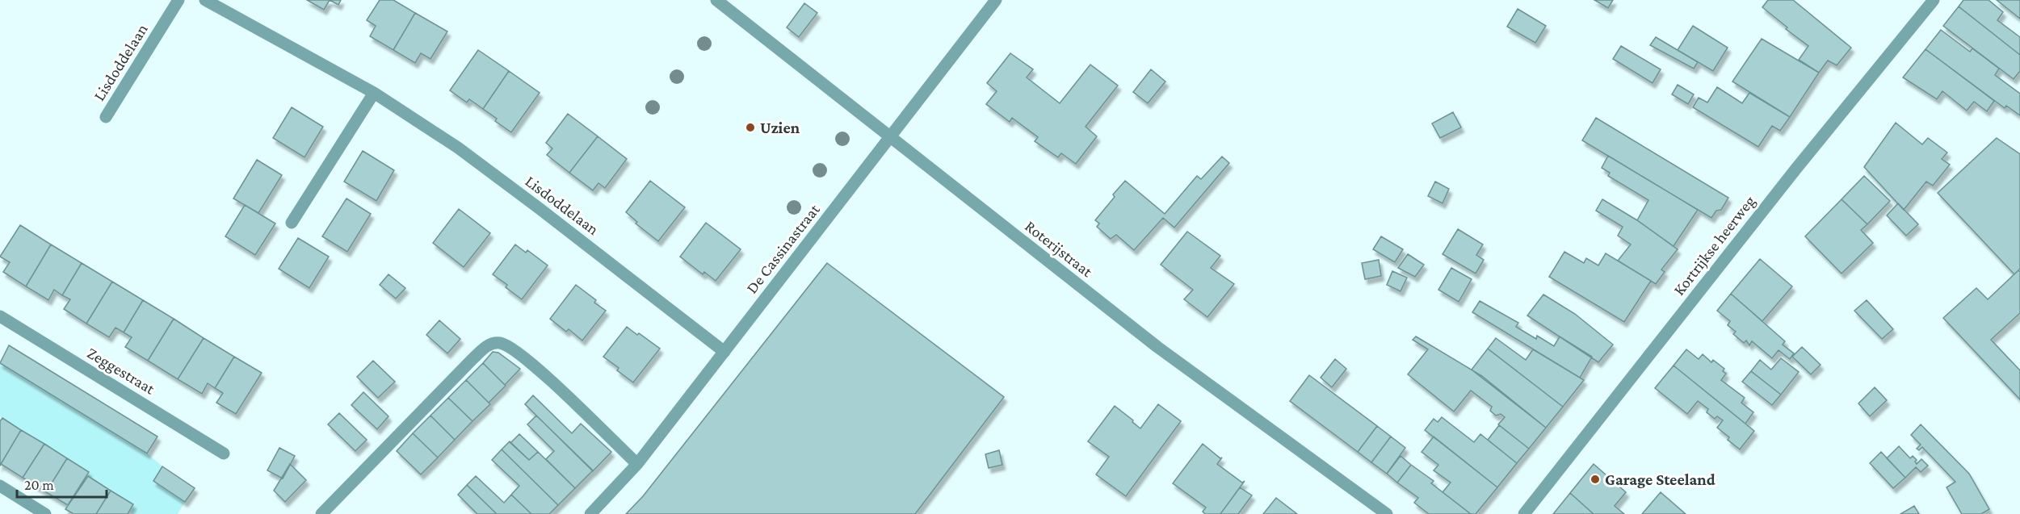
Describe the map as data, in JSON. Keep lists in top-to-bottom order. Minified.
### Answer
{"streets":{"street":["Lisdoddelaan","Kortrijkse heerweg","De Cassinastraat","Roterijstraat","Zeggestraat"]},"crossings":[["Lisdoddelaan","De Cassinastraat"],["De Cassinastraat","Roterijstraat"]],"places":["Uzien","Garage Steeland"],"scale_bar":"20 m"}
